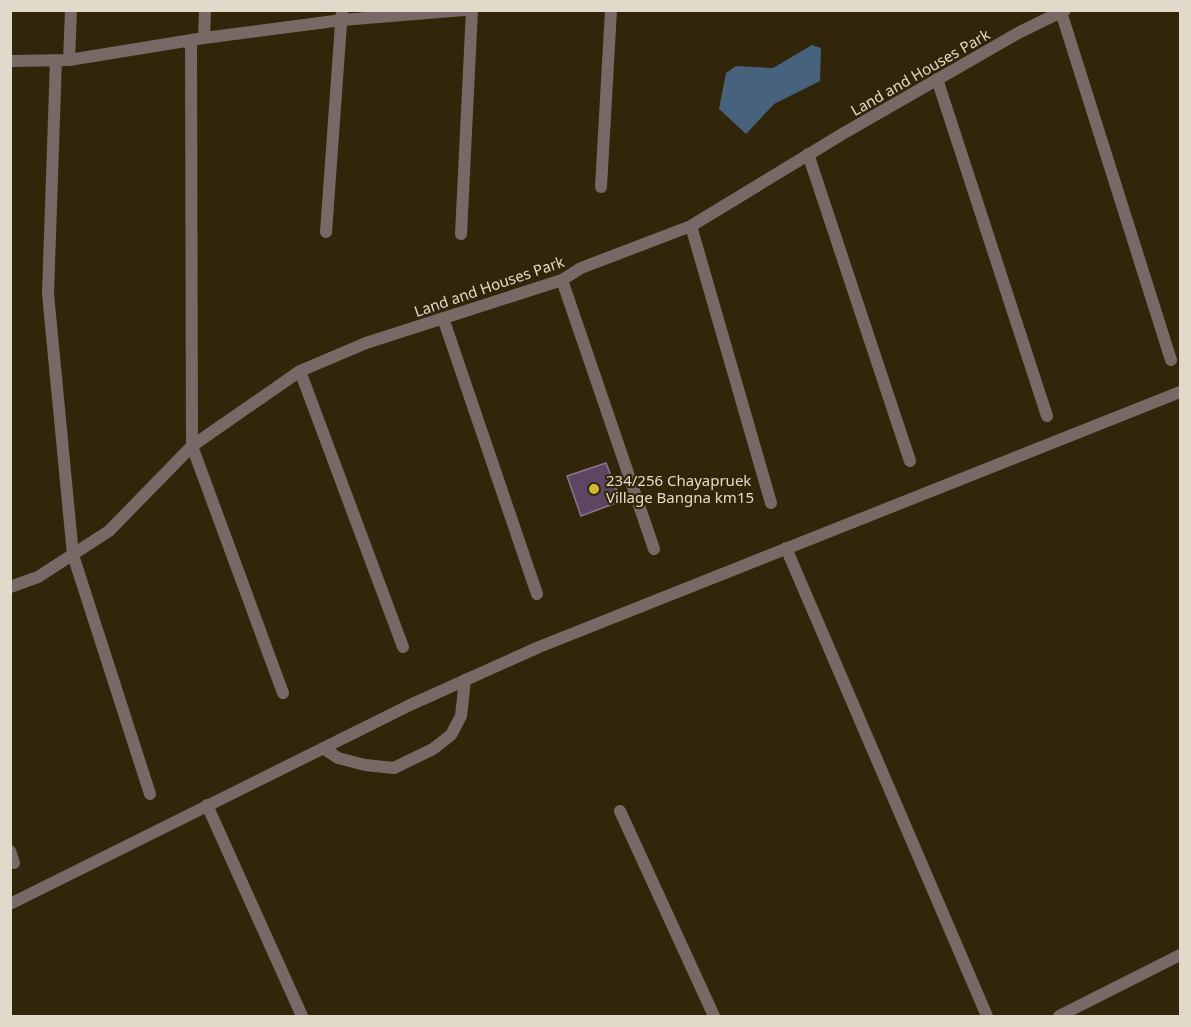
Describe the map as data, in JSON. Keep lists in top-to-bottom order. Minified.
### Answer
{"streets":{"street":["Land and Houses Park"]},"places":["234/256 Chayapruek Village Bangna km15"]}
